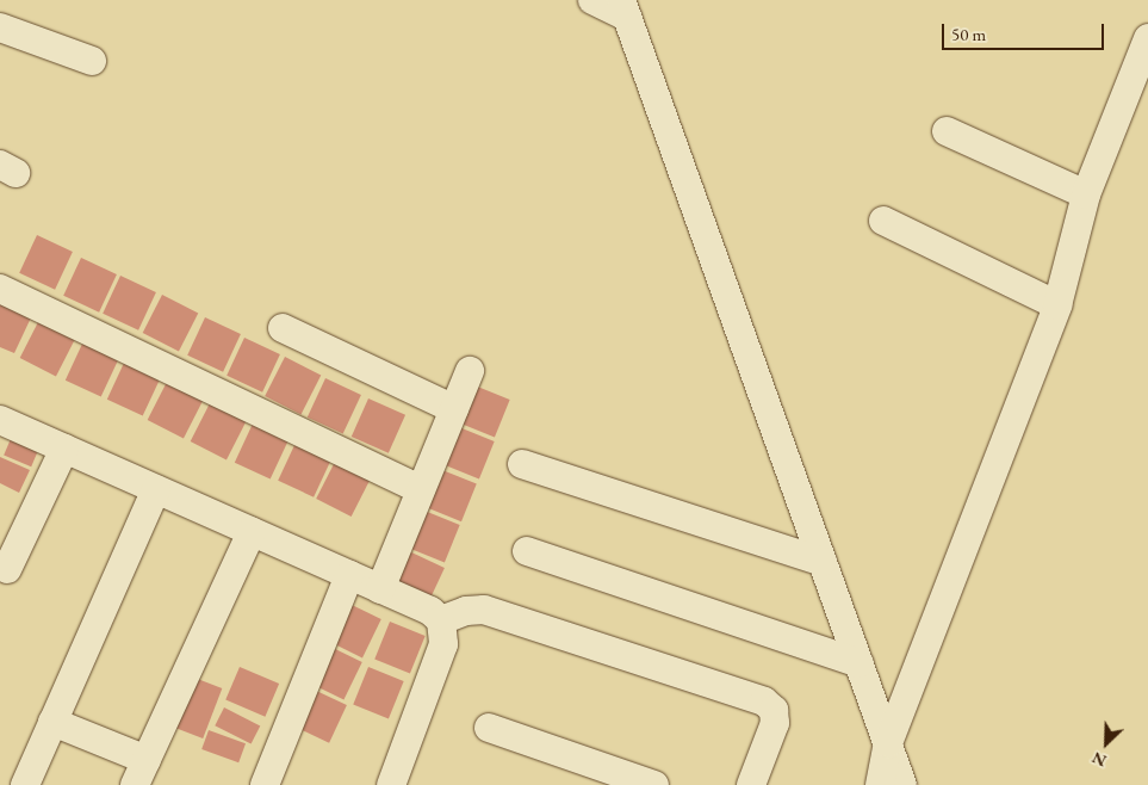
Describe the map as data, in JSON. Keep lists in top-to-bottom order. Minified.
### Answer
{"scale_bar":"50 m","north":"bottom left"}
